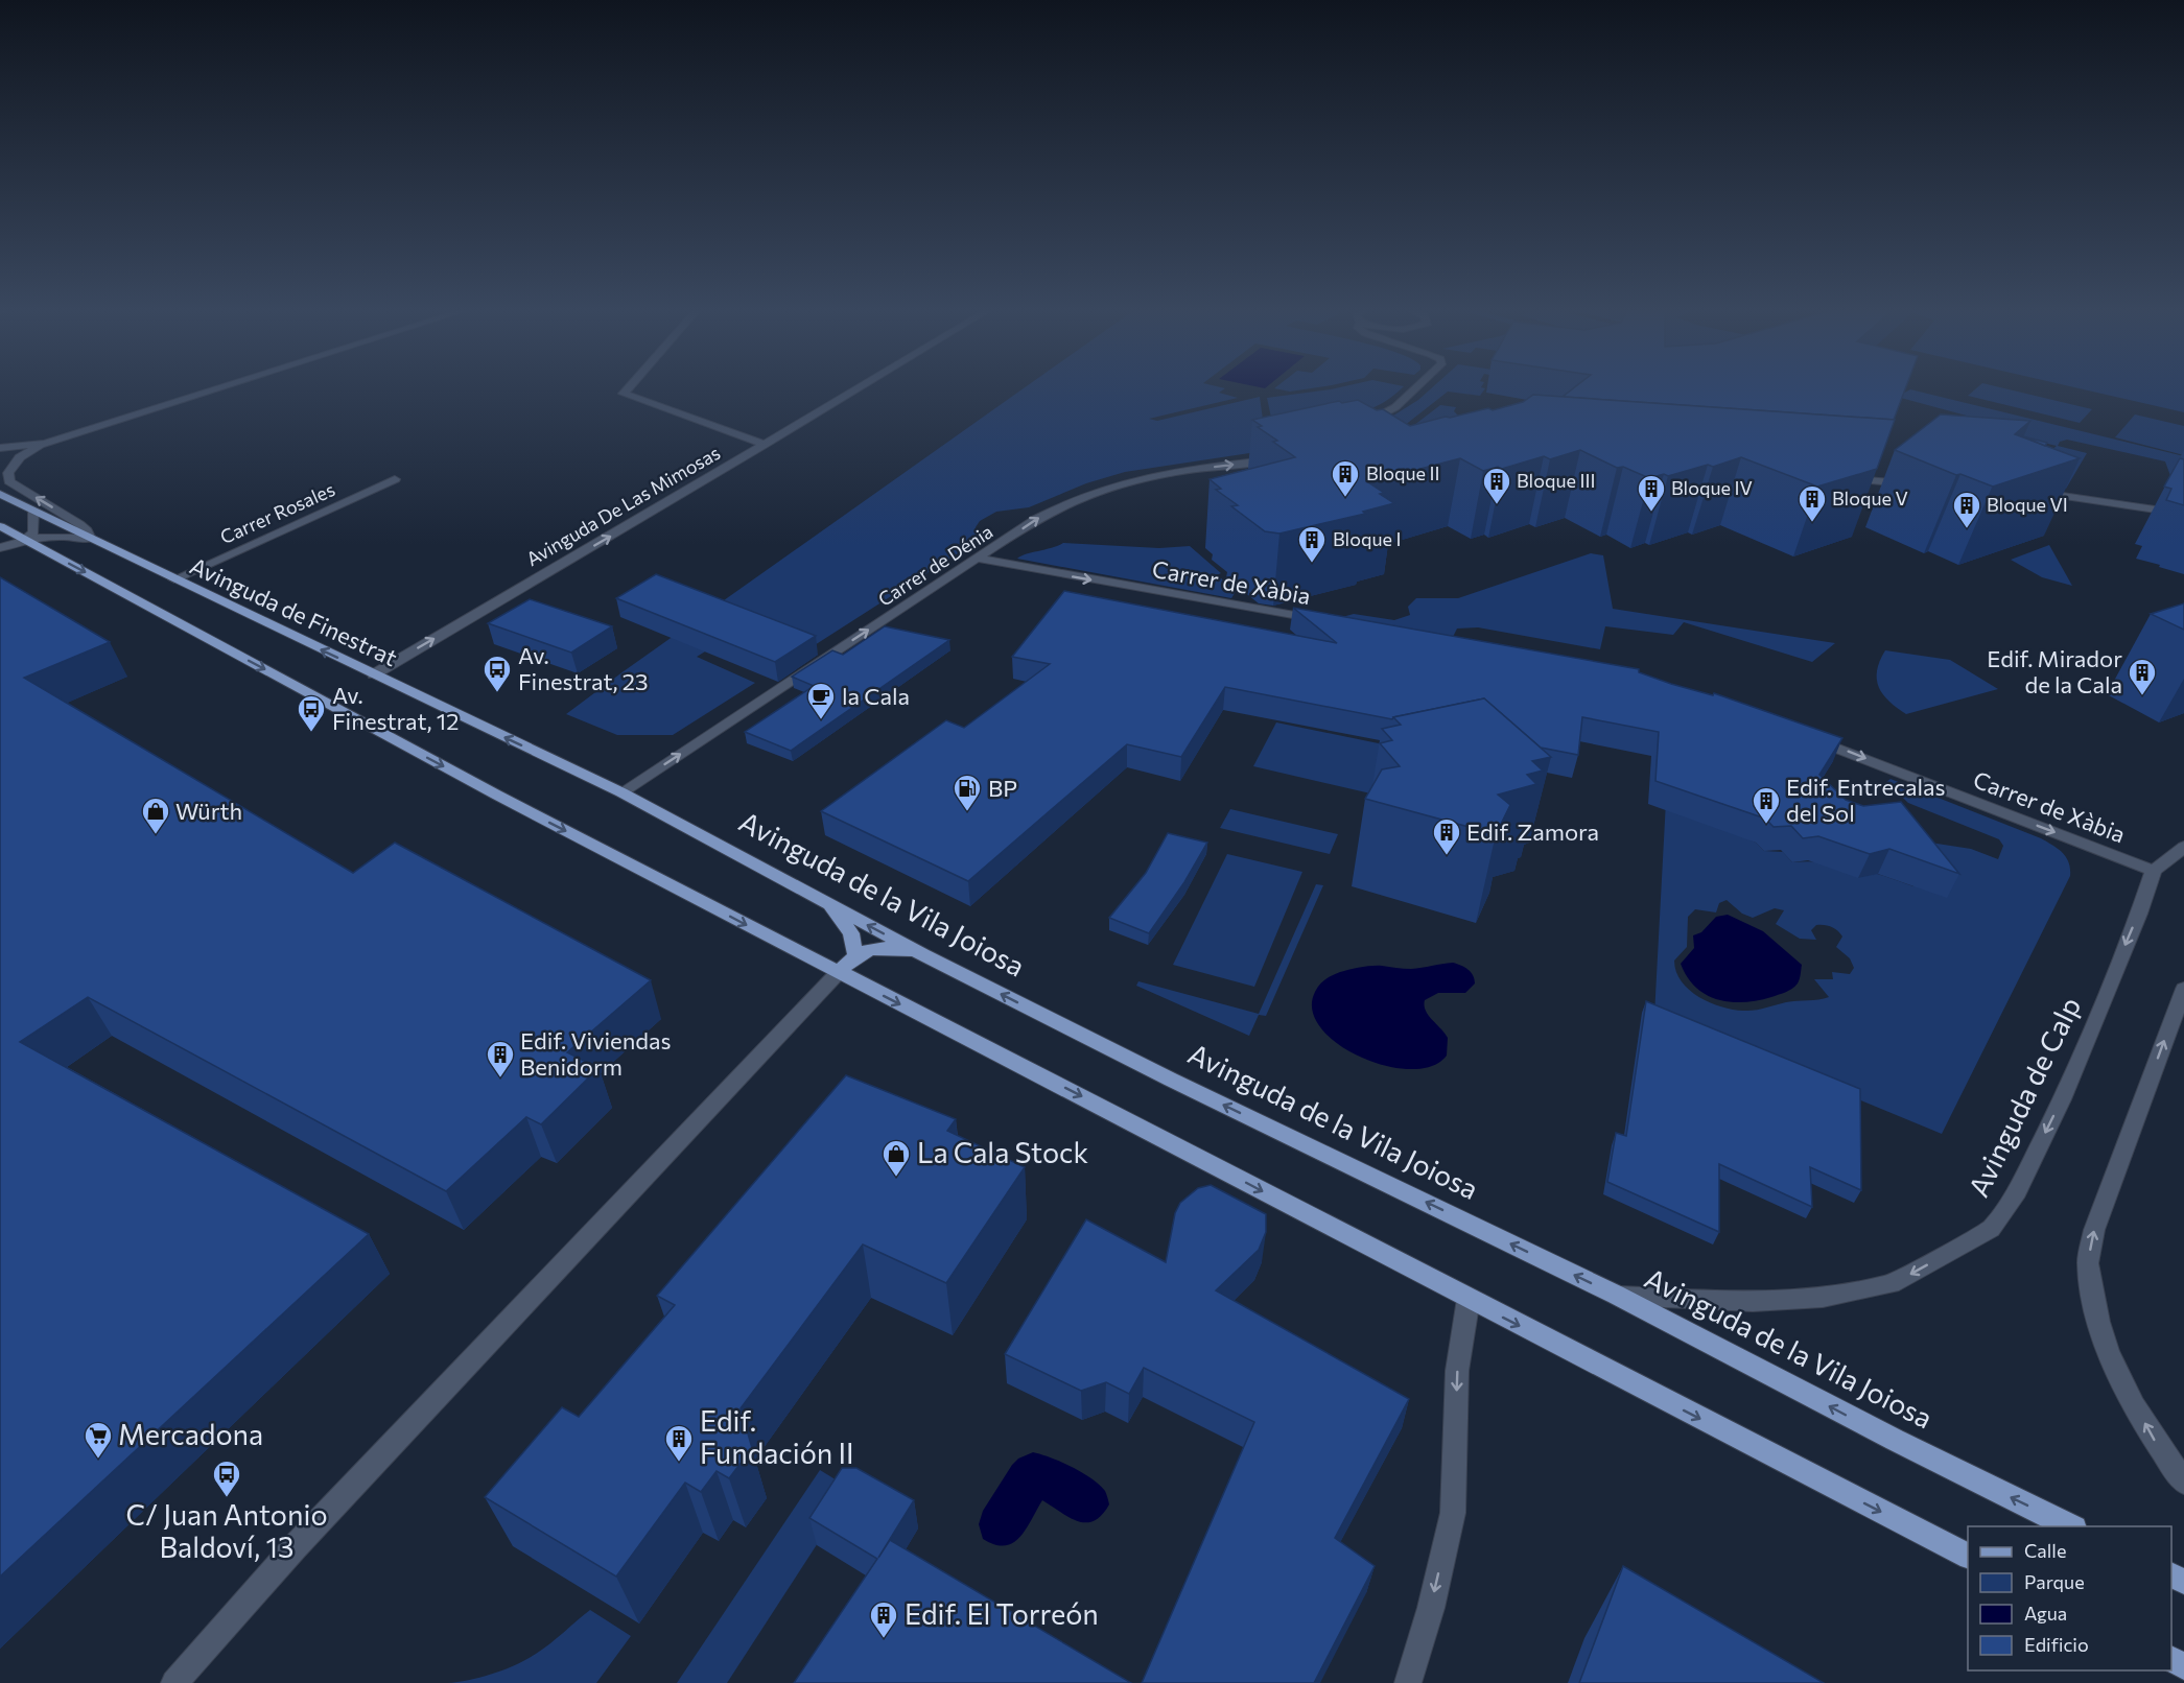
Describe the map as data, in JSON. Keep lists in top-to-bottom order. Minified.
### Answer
{"streets":{"main road":["Avinguda de Finestrat","Avinguda de la Vila Joiosa"],"street":["Avinguda De Las Mimosas","Carrer Rosales","Carrer de Dénia","Carrer de Xàbia","Avinguda de Calp"]},"crossings":[["Avinguda De Las Mimosas","Avinguda de Finestrat"],["Carrer Rosales","Avinguda de Finestrat"],["Carrer de Dénia","Carrer de Xàbia"],["Carrer de Dénia","Avinguda de la Vila Joiosa"],["Carrer de Xàbia","Avinguda de Calp"],["Avinguda de Finestrat","Avinguda de la Vila Joiosa"],["Avinguda de la Vila Joiosa","Avinguda de Calp"]],"one_way":["Avinguda De Las Mimosas","Carrer de Dénia","Carrer de Xàbia","Avinguda de Calp"],"places":{"building":["Bloque II","Bloque III","Bloque IV","Bloque V","Bloque VI","Bloque I","Edif. Mirador de la Cala","Edif. Entrecalas del Sol","Edif. Zamora","Edif. Viviendas Benidorm","Edif. Fundación II","Edif. El Torreón"],"bus stop":["Av. Finestrat, 23","Av. Finestrat, 12","C/ Juan Antonio Baldoví, 13"],"cafe":["la Cala"],"fuel station":["BP"],"shop":["Würth","La Cala Stock"],"supermarket":["Mercadona"]},"legend":["Calle","Parque","Agua","Edificio"]}
